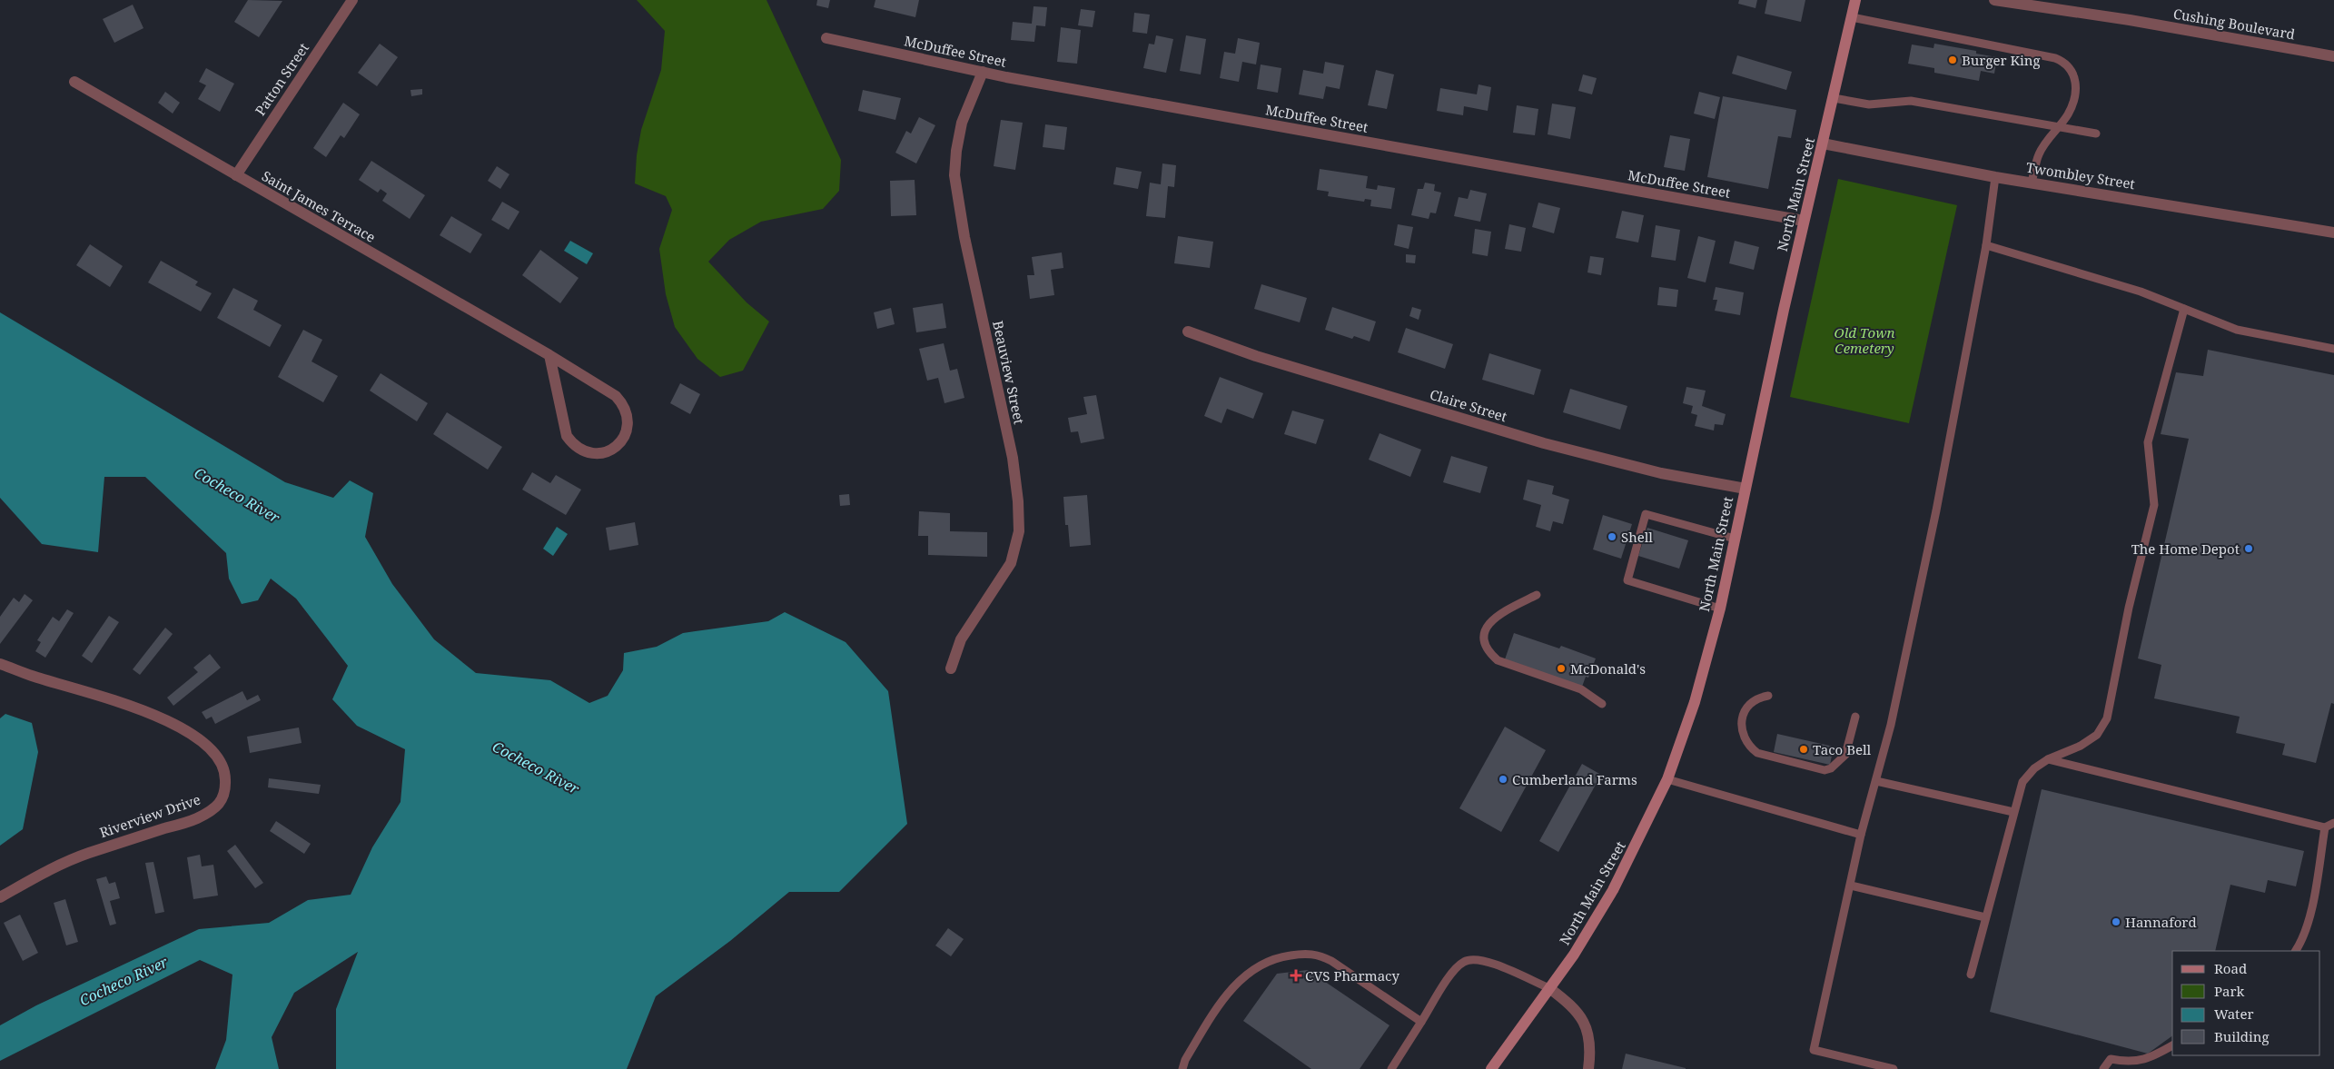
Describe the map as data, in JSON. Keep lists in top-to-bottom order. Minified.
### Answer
{"streets":{"main road":["North Main Street"],"street":["Cushing Boulevard","McDuffee Street","Patton Street","Twombley Street","Saint James Terrace","Beauview Street","Claire Street","Riverview Drive"]},"crossings":[["McDuffee Street","North Main Street"],["McDuffee Street","Beauview Street"],["Patton Street","Saint James Terrace"],["Twombley Street","North Main Street"],["North Main Street","Claire Street"]],"water":["Cocheco River"],"parks":["Old Town Cemetery"],"places":{"other":["Burger King","Shell","The Home Depot","McDonald's","Taco Bell","Cumberland Farms","Hannaford"],"health":["CVS Pharmacy"]},"legend":["Road","Park","Water","Building"]}
